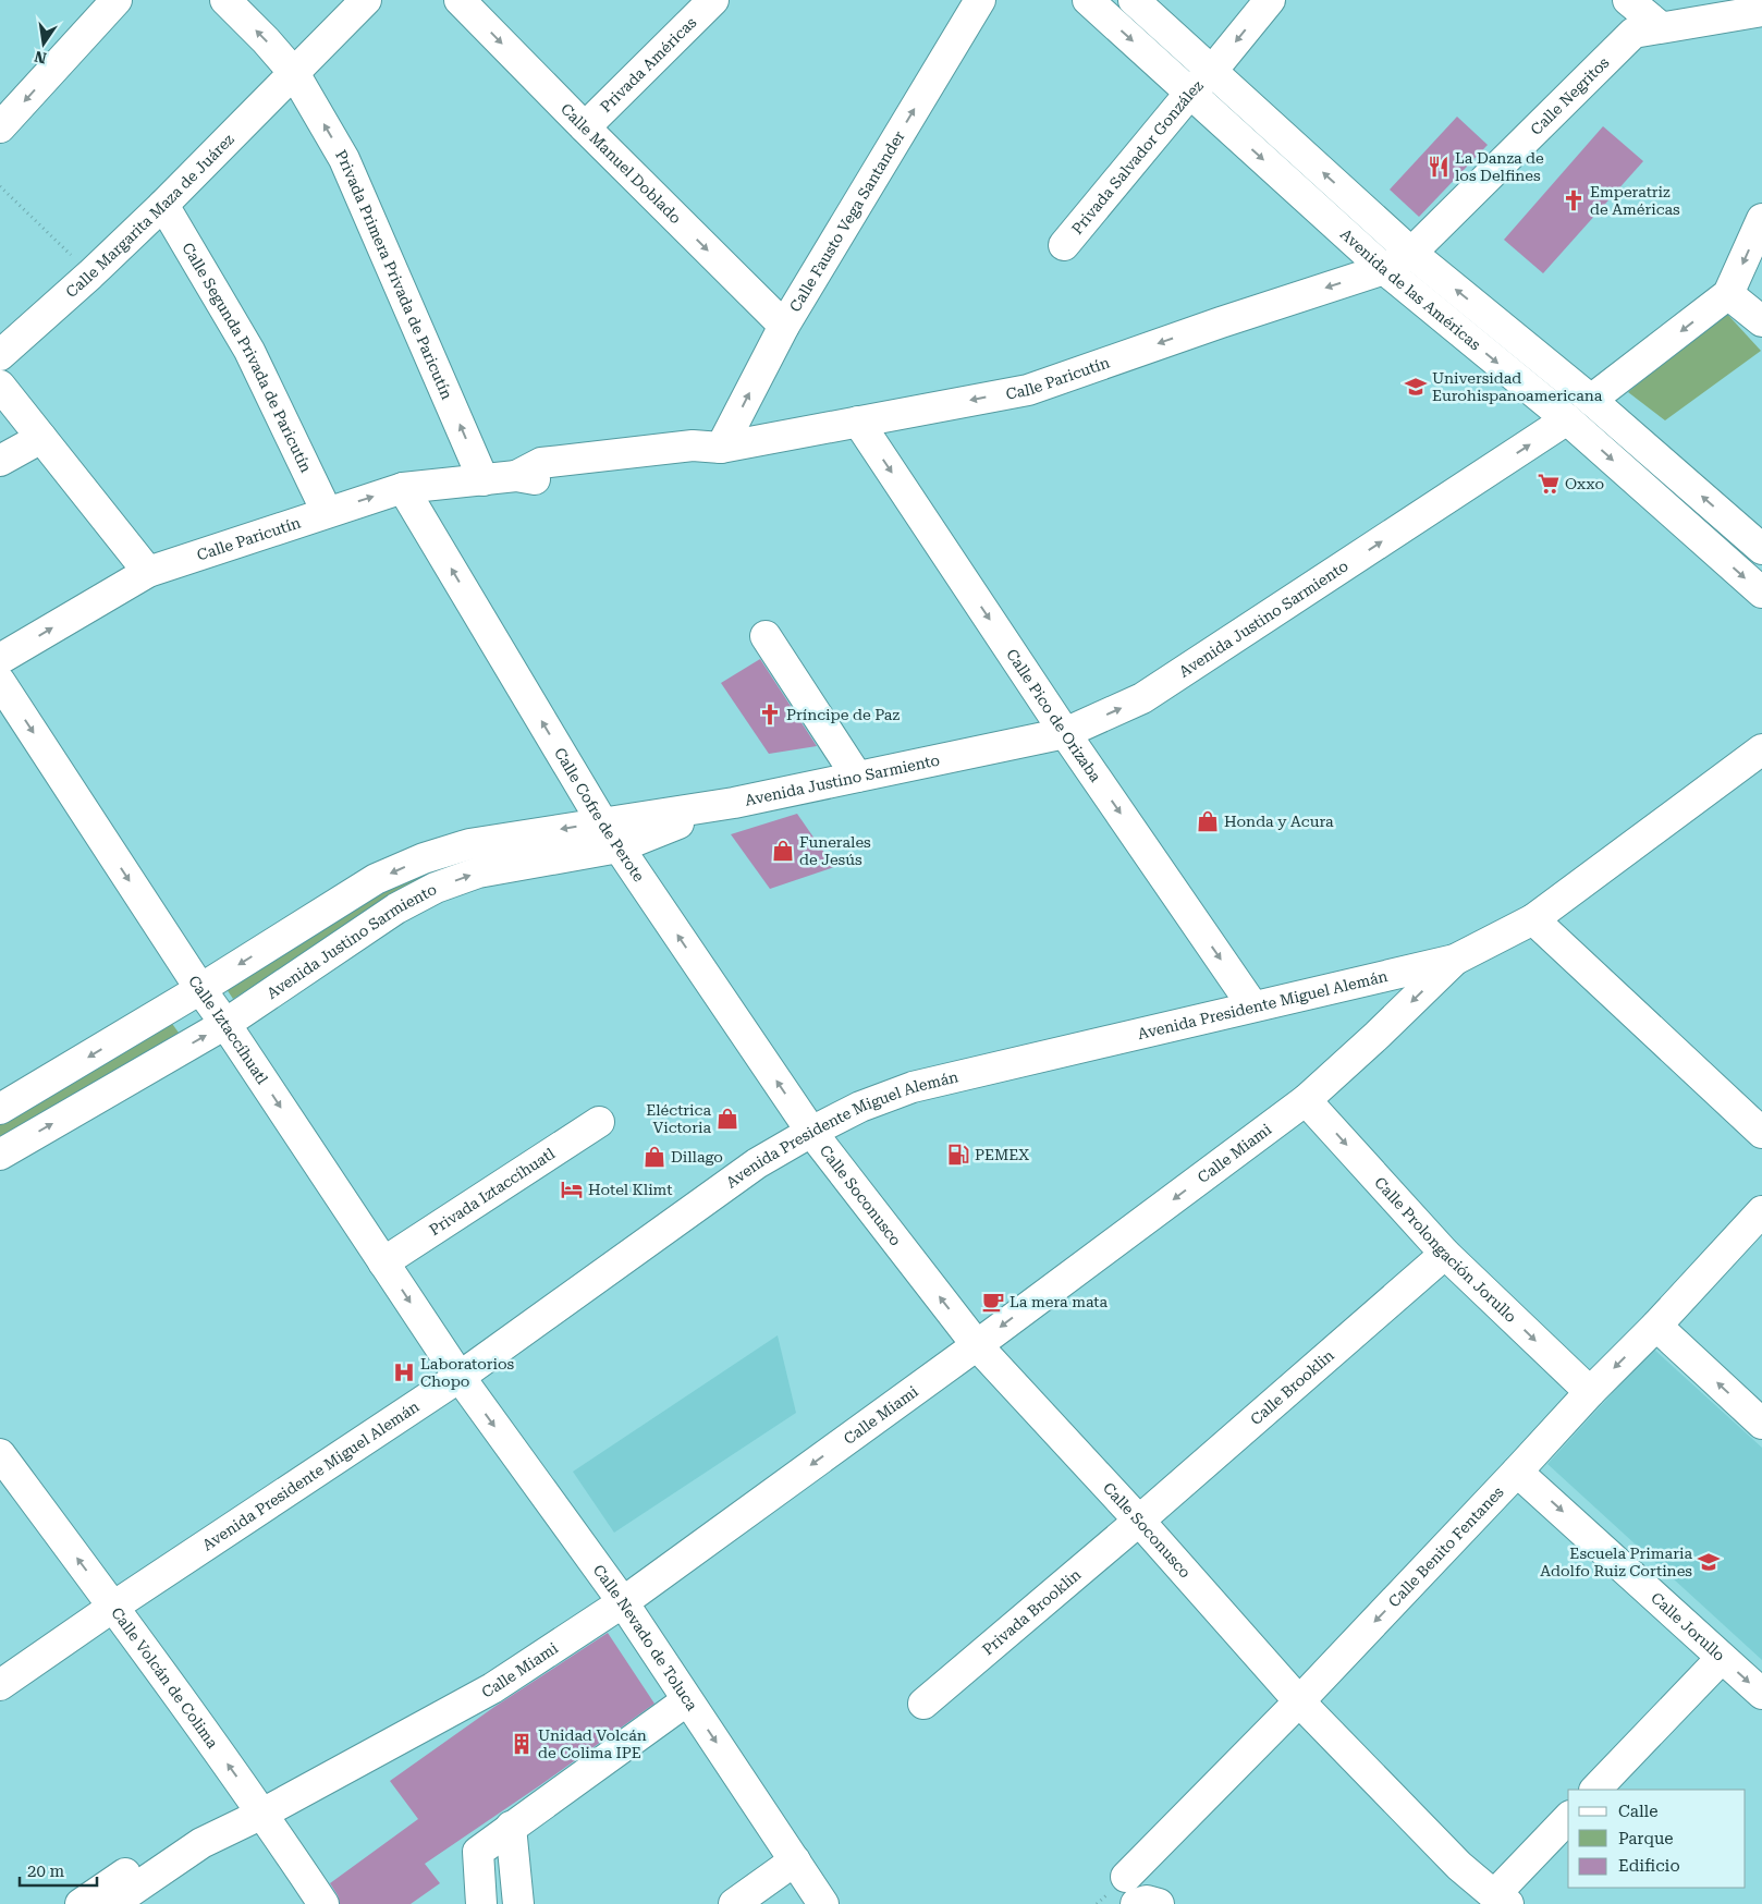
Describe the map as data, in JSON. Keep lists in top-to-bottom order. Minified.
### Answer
{"streets":{"street":["Privada Américas","Calle Negritos","Privada Salvador González","Calle Manuel Doblado","Calle Margarita Maza de Juárez","Calle Fausto Vega Santander","Privada Primera Privada de Paricutín","Avenida de las Américas","Calle Segunda Privada de Paricutín","Calle Paricutín","Avenida Justino Sarmiento","Calle Pico de Orizaba","Calle Cofre de Perote","Avenida Presidente Miguel Alemán","Calle Iztaccíhuatl","Calle Miami","Privada Iztaccíhuatl","Calle Soconusco","Calle Prolongación Jorullo","Calle Brooklin","Calle Benito Fentanes","Privada Brooklin","Calle Jorullo","Calle Nevado de Toluca","Calle Volcán de Colima"]},"crossings":[["Privada Américas","Calle Manuel Doblado"],["Calle Negritos","Avenida de las Américas"],["Calle Negritos","Calle Paricutín"],["Privada Salvador González","Avenida de las Américas"],["Calle Manuel Doblado","Calle Fausto Vega Santander"],["Calle Margarita Maza de Juárez","Privada Primera Privada de Paricutín"],["Calle Margarita Maza de Juárez","Calle Segunda Privada de Paricutín"],["Calle Fausto Vega Santander","Calle Paricutín"],["Privada Primera Privada de Paricutín","Calle Paricutín"],["Avenida de las Américas","Calle Paricutín"],["Avenida de las Américas","Avenida Justino Sarmiento"],["Calle Segunda Privada de Paricutín","Calle Paricutín"],["Calle Paricutín","Calle Pico de Orizaba"],["Calle Paricutín","Calle Cofre de Perote"],["Avenida Justino Sarmiento","Calle Pico de Orizaba"],["Avenida Justino Sarmiento","Calle Cofre de Perote"],["Avenida Justino Sarmiento","Calle Iztaccíhuatl"],["Calle Pico de Orizaba","Avenida Presidente Miguel Alemán"],["Calle Cofre de Perote","Avenida Presidente Miguel Alemán"],["Calle Cofre de Perote","Calle Soconusco"],["Avenida Presidente Miguel Alemán","Calle Iztaccíhuatl"],["Avenida Presidente Miguel Alemán","Calle Miami"],["Avenida Presidente Miguel Alemán","Calle Soconusco"],["Avenida Presidente Miguel Alemán","Calle Nevado de Toluca"],["Avenida Presidente Miguel Alemán","Calle Volcán de Colima"],["Calle Iztaccíhuatl","Privada Iztaccíhuatl"],["Calle Iztaccíhuatl","Calle Nevado de Toluca"],["Calle Miami","Calle Soconusco"],["Calle Miami","Calle Prolongación Jorullo"],["Calle Miami","Calle Nevado de Toluca"],["Calle Miami","Calle Volcán de Colima"],["Calle Soconusco","Calle Brooklin"],["Calle Soconusco","Calle Benito Fentanes"],["Calle Soconusco","Privada Brooklin"],["Calle Prolongación Jorullo","Calle Brooklin"],["Calle Prolongación Jorullo","Calle Benito Fentanes"],["Calle Brooklin","Privada Brooklin"],["Calle Benito Fentanes","Calle Jorullo"]],"one_way":["Calle Manuel Doblado","Calle Fausto Vega Santander","Privada Primera Privada de Paricutín","Calle Pico de Orizaba","Calle Cofre de Perote","Calle Iztaccíhuatl","Calle Miami","Calle Prolongación Jorullo","Calle Benito Fentanes","Calle Nevado de Toluca","Calle Volcán de Colima"],"places":{"restaurant":["La Danza de los Delfines"],"church":["Emperatriz de Américas","Príncipe de Paz"],"school or university":["Universidad Eurohispanoamericana","Escuela Primaria Adolfo Ruiz Cortines"],"supermarket":["Oxxo"],"shop":["Honda y Acura","Funerales de Jesús","Eléctrica Victoria","Dillago"],"fuel station":["PEMEX"],"hotel":["Hotel Klimt"],"cafe":["La mera mata"],"hospital":["Laboratorios Chopo"],"building":["Unidad Volcán de Colima IPE"]},"legend":["Calle","Parque","Edificio"],"scale_bar":"20 m","north":"bottom"}
